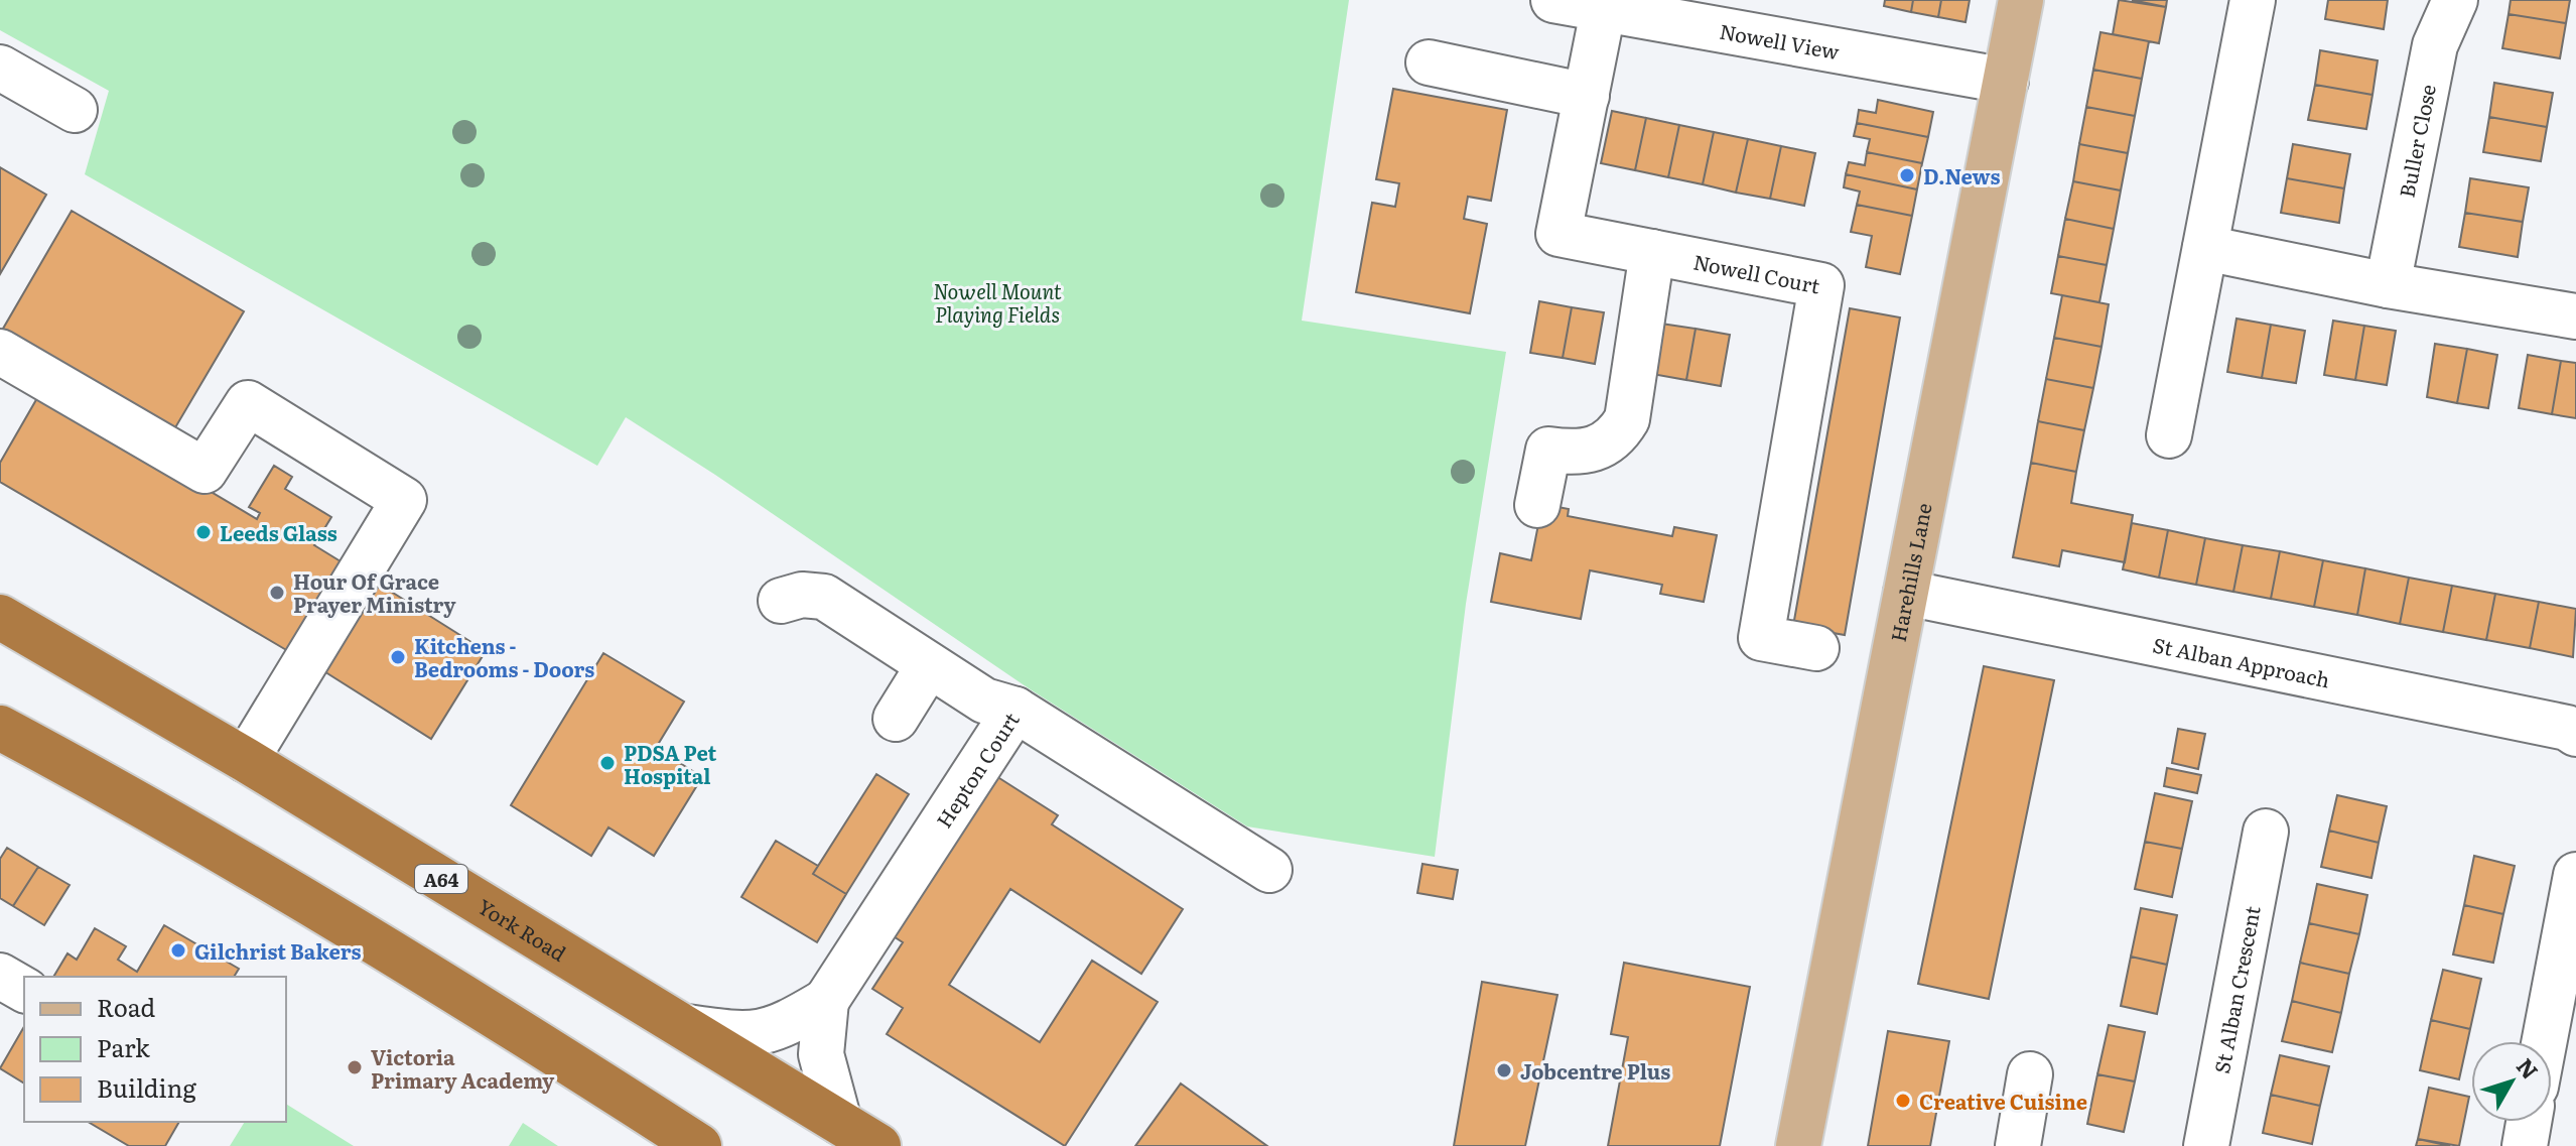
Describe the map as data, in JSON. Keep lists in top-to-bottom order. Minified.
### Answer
{"streets":{"highway":["A64","York Road"],"main road":["Harehills Lane"],"street":["Nowell View","Buller Close","Nowell Court","St Alban Approach","Hepton Court","St Alban Crescent"]},"crossings":[["Nowell View","Nowell Court"],["Nowell View","Harehills Lane"],["Harehills Lane","St Alban Approach"],["Hepton Court","York Road"]],"parks":["Nowell Mount Playing Fields"],"places":["D.News","Leeds Glass","Hour Of Grace Prayer Ministry","Kitchens - Bedrooms - Doors","PDSA Pet Hospital","Gilchrist Bakers","Victoria Primary Academy","Jobcentre Plus","Creative Cuisine"],"legend":["Road","Park","Building"],"north":"top right"}
